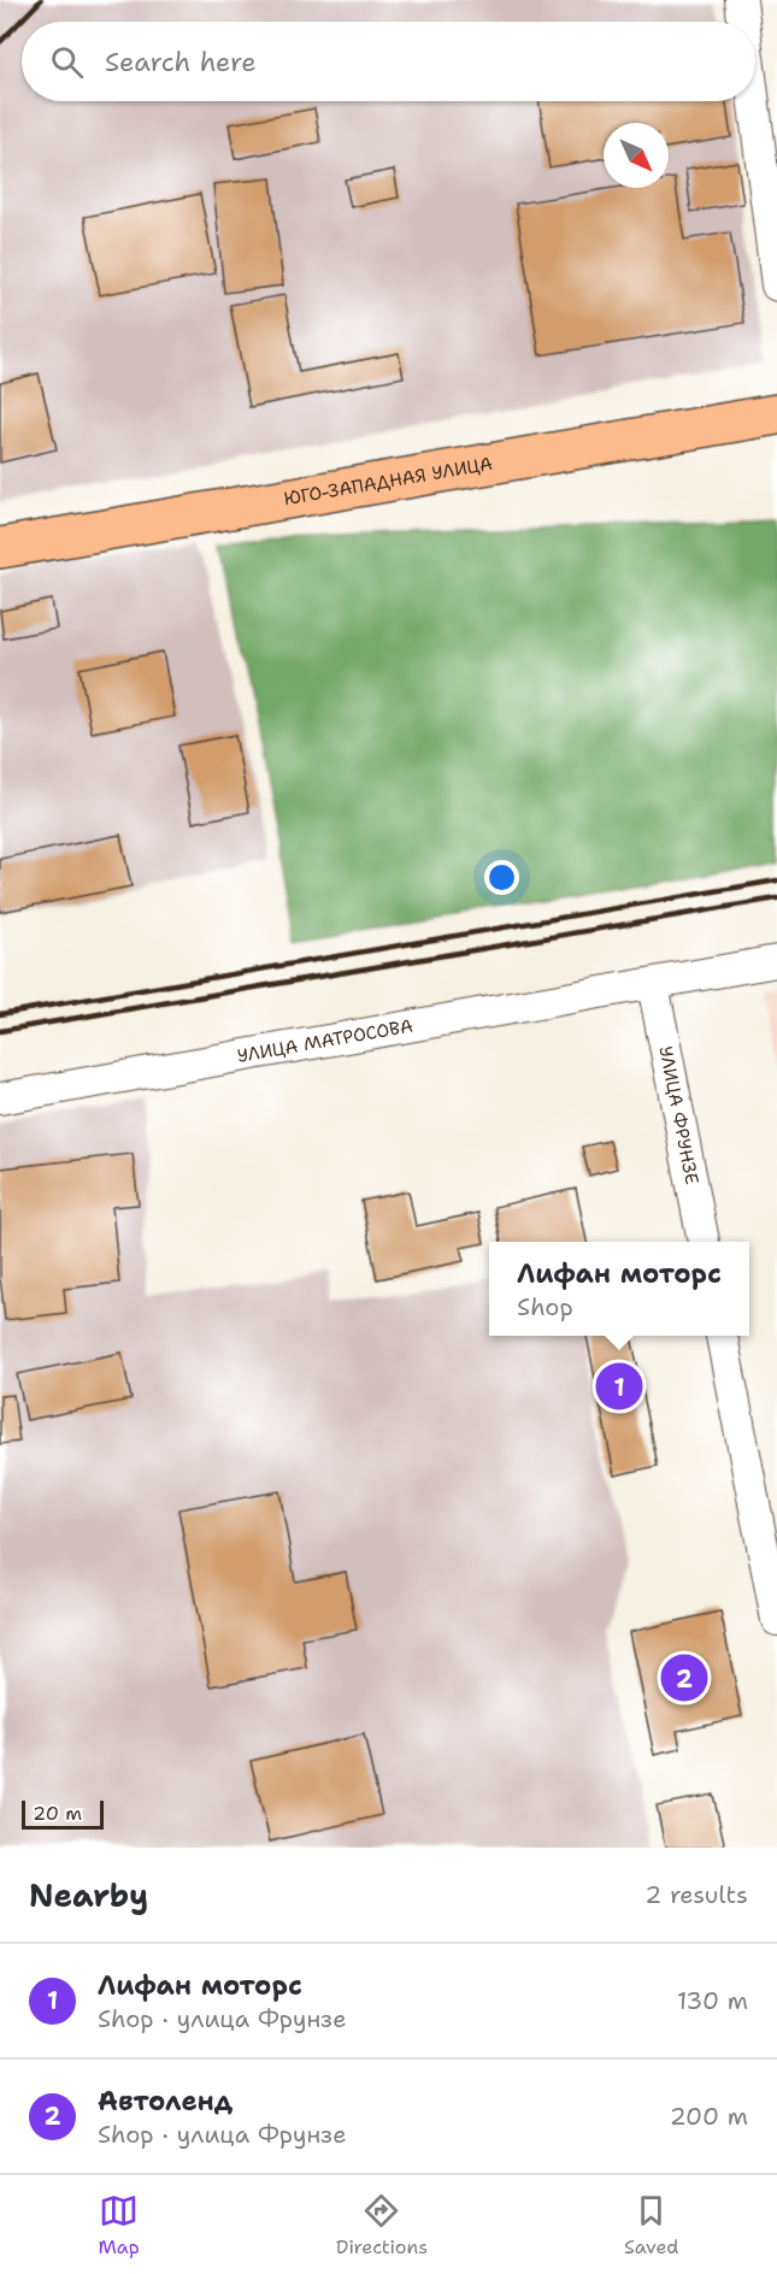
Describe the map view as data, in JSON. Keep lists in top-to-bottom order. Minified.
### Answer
{"streets":{"main road":["ЮГО-ЗАПАДНАЯ УЛИЦА"],"street":["УЛИЦА МАТРОСОВА","УЛИЦА ФРУНЗЕ"]},"crossings":[["УЛИЦА МАТРОСОВА","УЛИЦА ФРУНЗЕ"]],"scale_bar":"20 m","north":"bottom right","page":{"search":"Search here","popup":["Лифан моторс","Shop"],"pins":["1","2"],"scale":"20 m","heading":["Nearby","2 results"],"list":[{"mark":"1","name":"Лифан моторс","note":"Shop · улица Фрунзе","value":"130 m"},{"mark":"2","name":"Автоленд","note":"Shop · улица Фрунзе","value":"200 m"}],"nav":["Map","Directions","Saved"]}}
